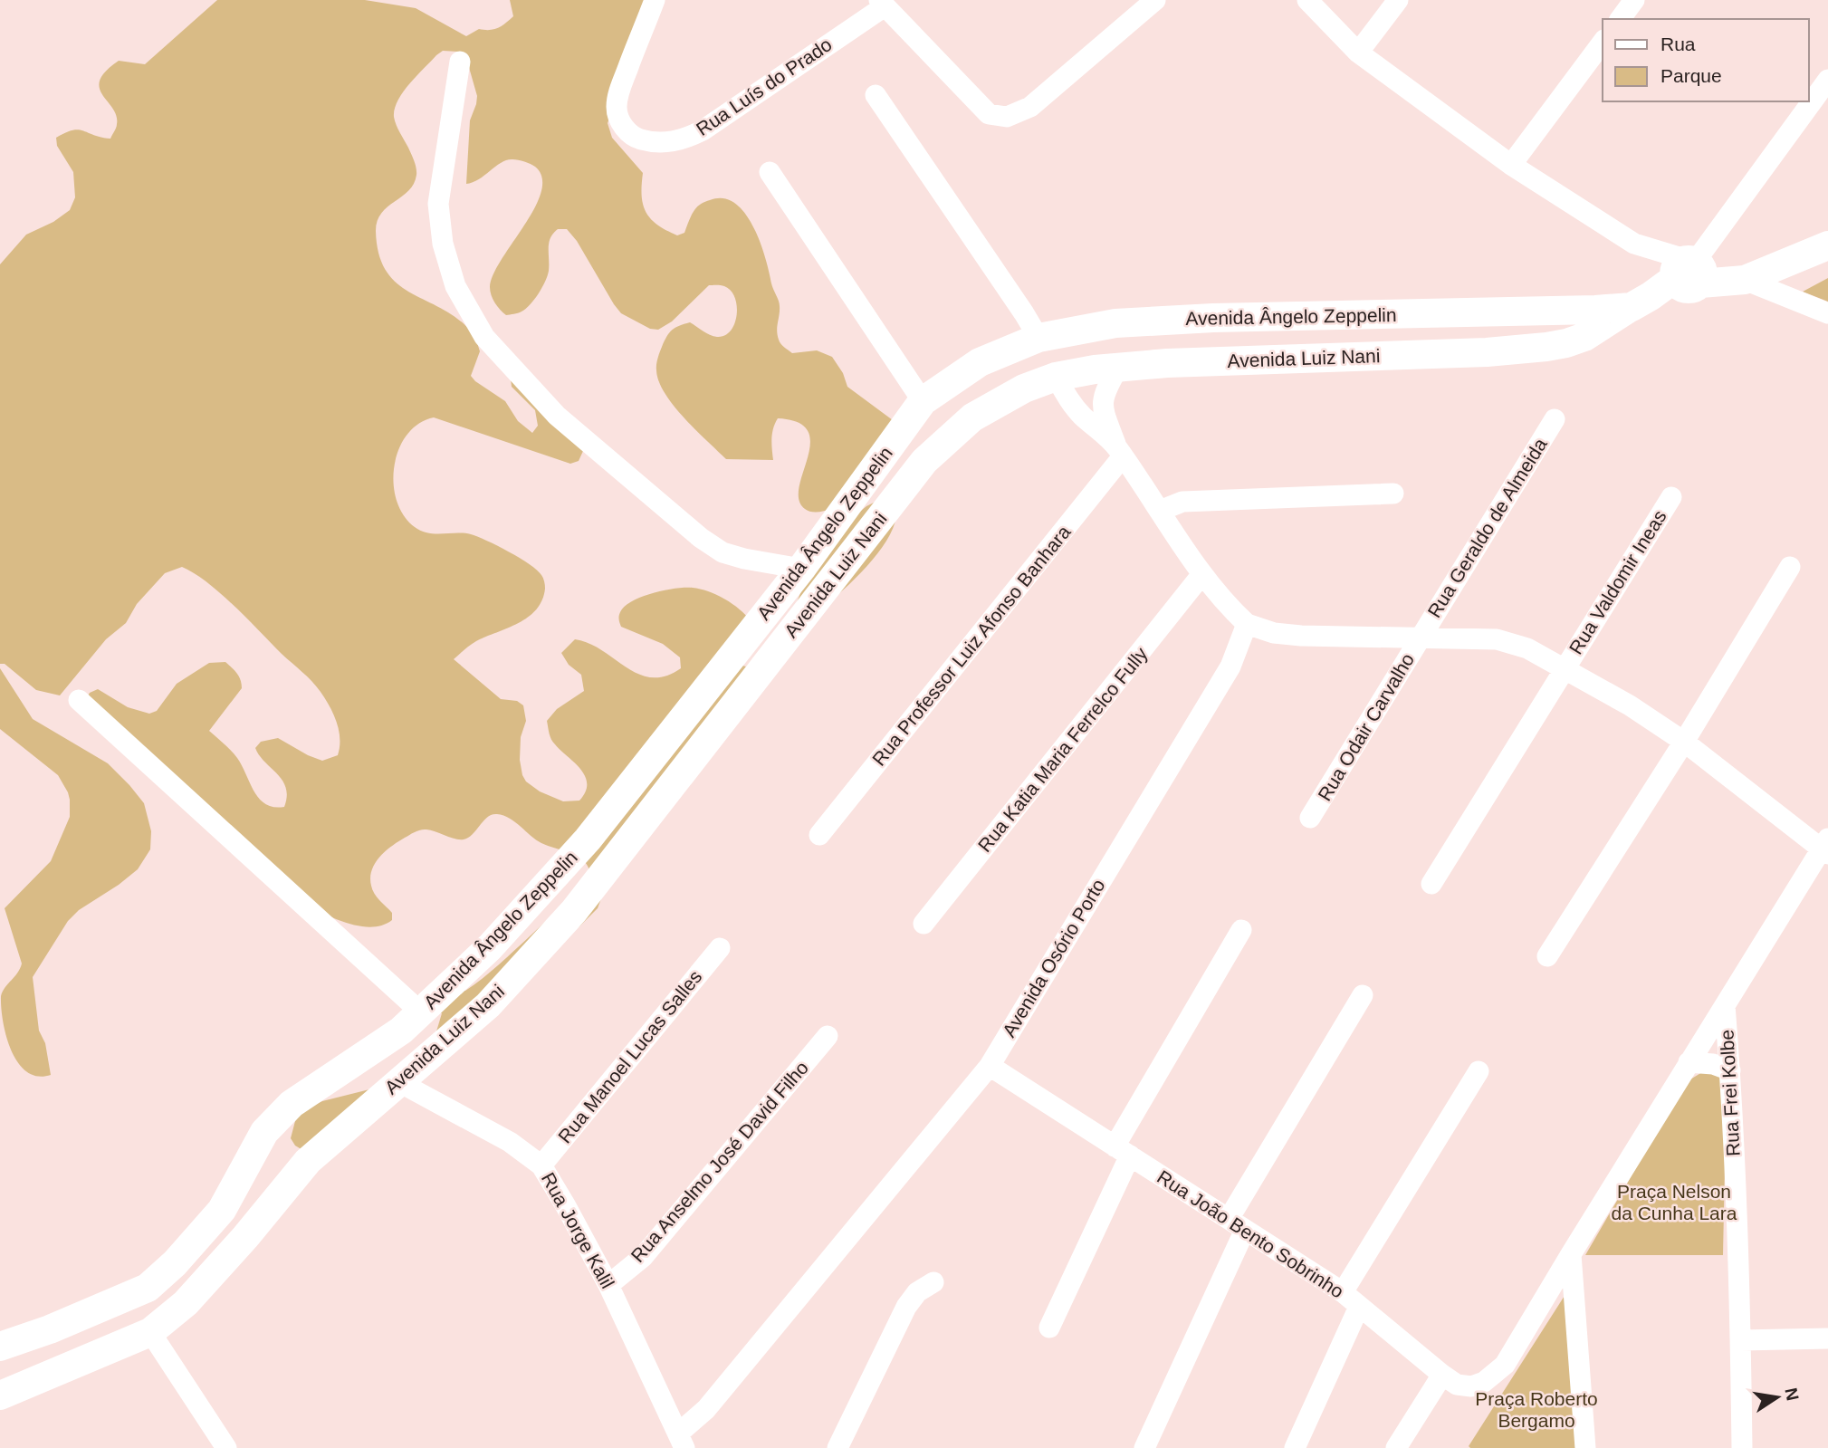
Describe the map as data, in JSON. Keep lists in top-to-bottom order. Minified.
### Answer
{"streets":{"street":["Rua Luís do Prado","Avenida Ângelo Zeppelin","Avenida Luiz Nani","Rua Geraldo de Almeida","Rua Valdomir Ineas","Rua Professor Luiz Afonso Banhara","Rua Odair Carvalho","Rua Katia Maria Ferrelco Fully","Avenida Osório Porto","Rua Manoel Lucas Salles","Rua Frei Kolbe","Rua Anselmo José David Filho","Rua Jorge Kalil","Rua João Bento Sobrinho"]},"crossings":[["Avenida Ângelo Zeppelin","Avenida Luiz Nani"],["Avenida Luiz Nani","Rua Jorge Kalil"],["Rua Geraldo de Almeida","Rua Odair Carvalho"],["Avenida Osório Porto","Rua Jorge Kalil"],["Avenida Osório Porto","Rua João Bento Sobrinho"],["Rua Manoel Lucas Salles","Rua Jorge Kalil"],["Rua Anselmo José David Filho","Rua Jorge Kalil"]],"parks":["Praça Nelson da Cunha Lara","Praça Roberto Bergamo"],"legend":["Rua","Parque"],"north":"right"}
